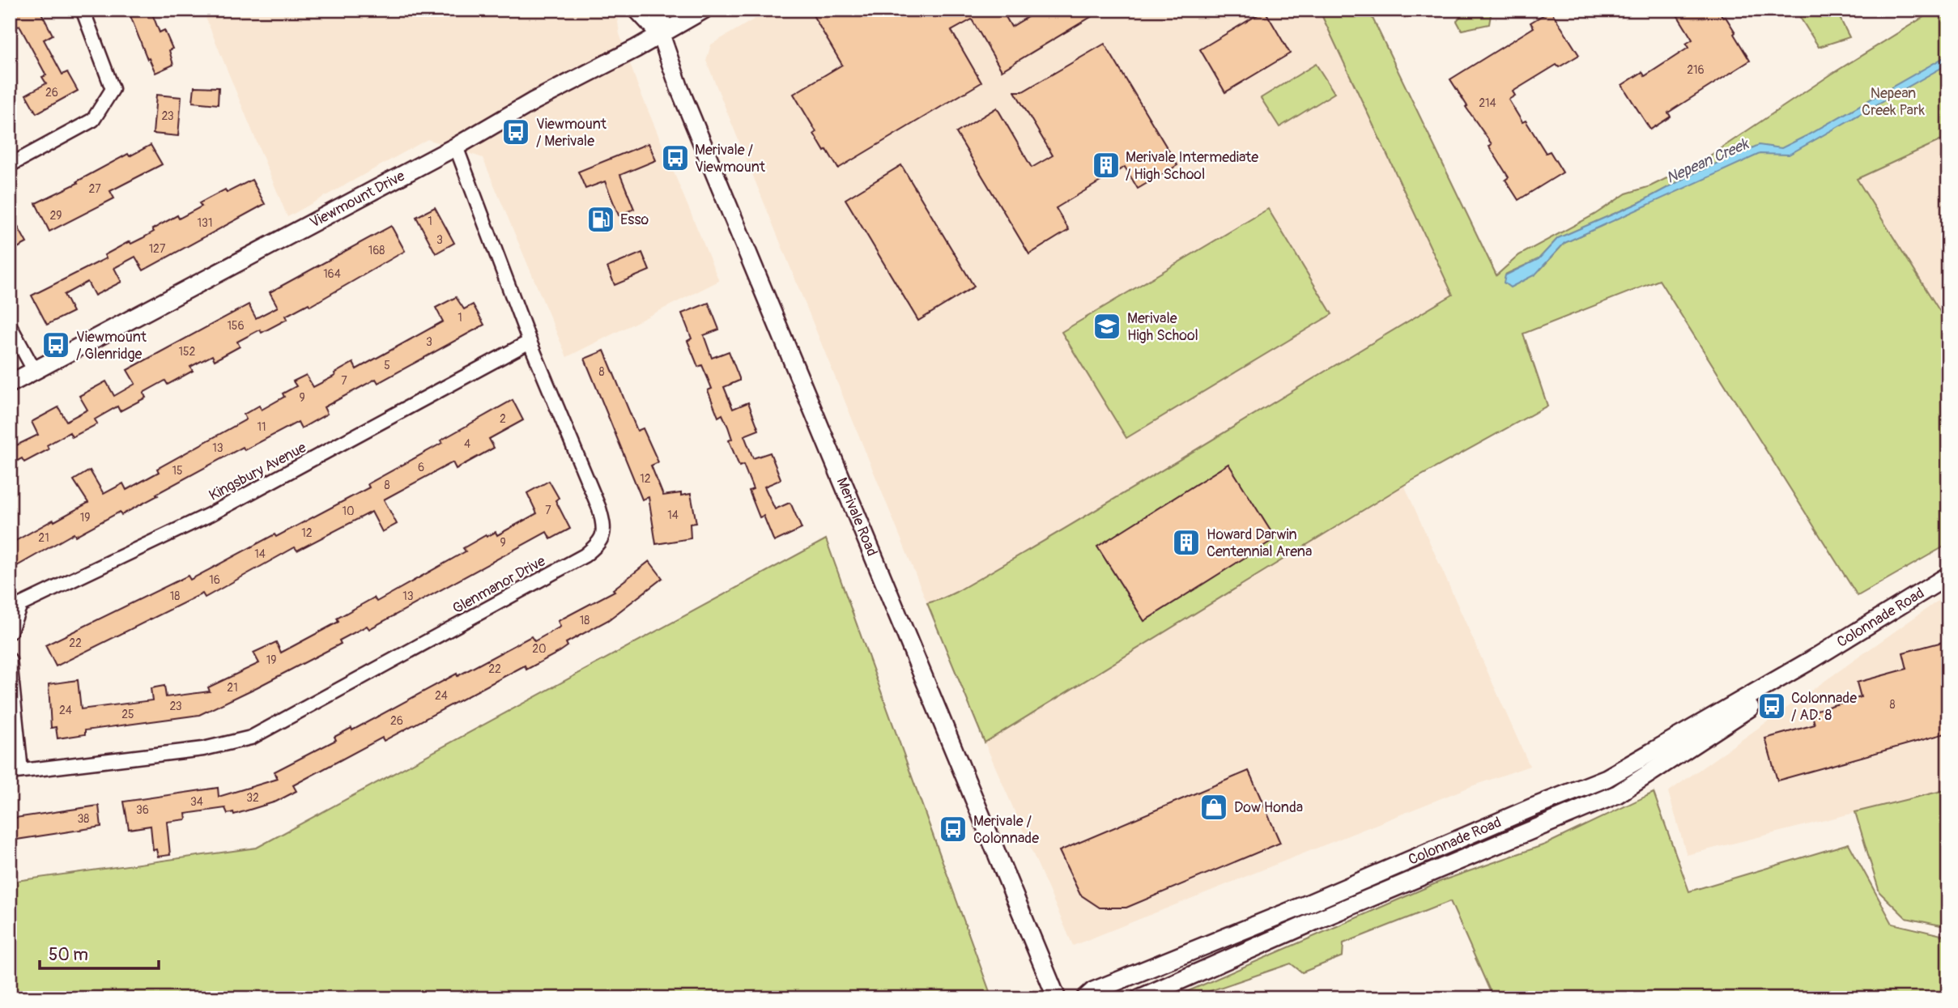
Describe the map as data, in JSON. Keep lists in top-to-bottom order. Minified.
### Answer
{"streets":{"street":["Viewmount Drive","Kingsbury Avenue","Merivale Road","Glenmanor Drive","Colonnade Road"]},"crossings":[["Viewmount Drive","Merivale Road"],["Viewmount Drive","Glenmanor Drive"],["Kingsbury Avenue","Glenmanor Drive"]],"water":["Nepean Creek"],"parks":["Nepean Creek Park"],"places":{"bus stop":["Viewmount / Merivale","Merivale / Viewmount","Viewmount / Glenridge","Colonnade / AD. 8","Merivale / Colonnade"],"building":["Merivale Intermediate / High School","Howard Darwin Centennial Arena"],"fuel station":["Esso"],"school or university":["Merivale High School"],"shop":["Dow Honda"]},"house_numbers":["216","26","214","23","27","29","1","131","3","127","168","164","1","156","3","152","5","8","7","9","2","11","4","13","6","15","12","8","7","10","14","19","12","21","9","14","16","18","13","18","22","20","19","22","21","24","8","23","24","25","26","32","34","36","38"],"scale_bar":"50 m"}
